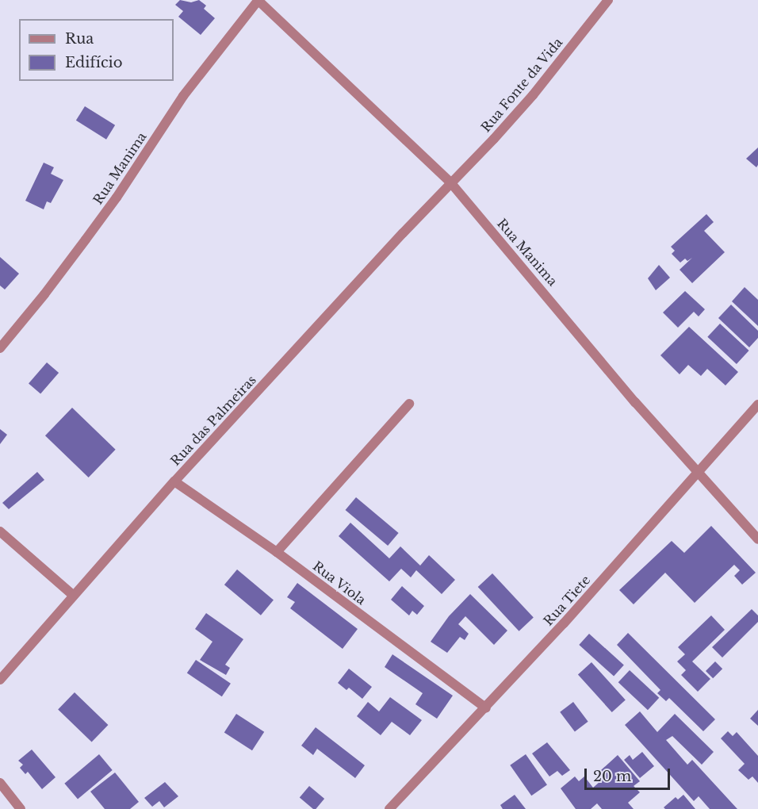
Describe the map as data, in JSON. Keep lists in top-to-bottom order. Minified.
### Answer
{"streets":{"street":["Rua Fonte da Vida","Rua Manima","Rua das Palmeiras","Rua Viola","Rua Tiete"]},"crossings":[["Rua Fonte da Vida","Rua Manima"],["Rua Fonte da Vida","Rua das Palmeiras"],["Rua Manima","Rua das Palmeiras"],["Rua Manima","Rua Tiete"],["Rua das Palmeiras","Rua Viola"],["Rua Viola","Rua Tiete"]],"legend":["Rua","Edifício"],"scale_bar":"20 m"}
